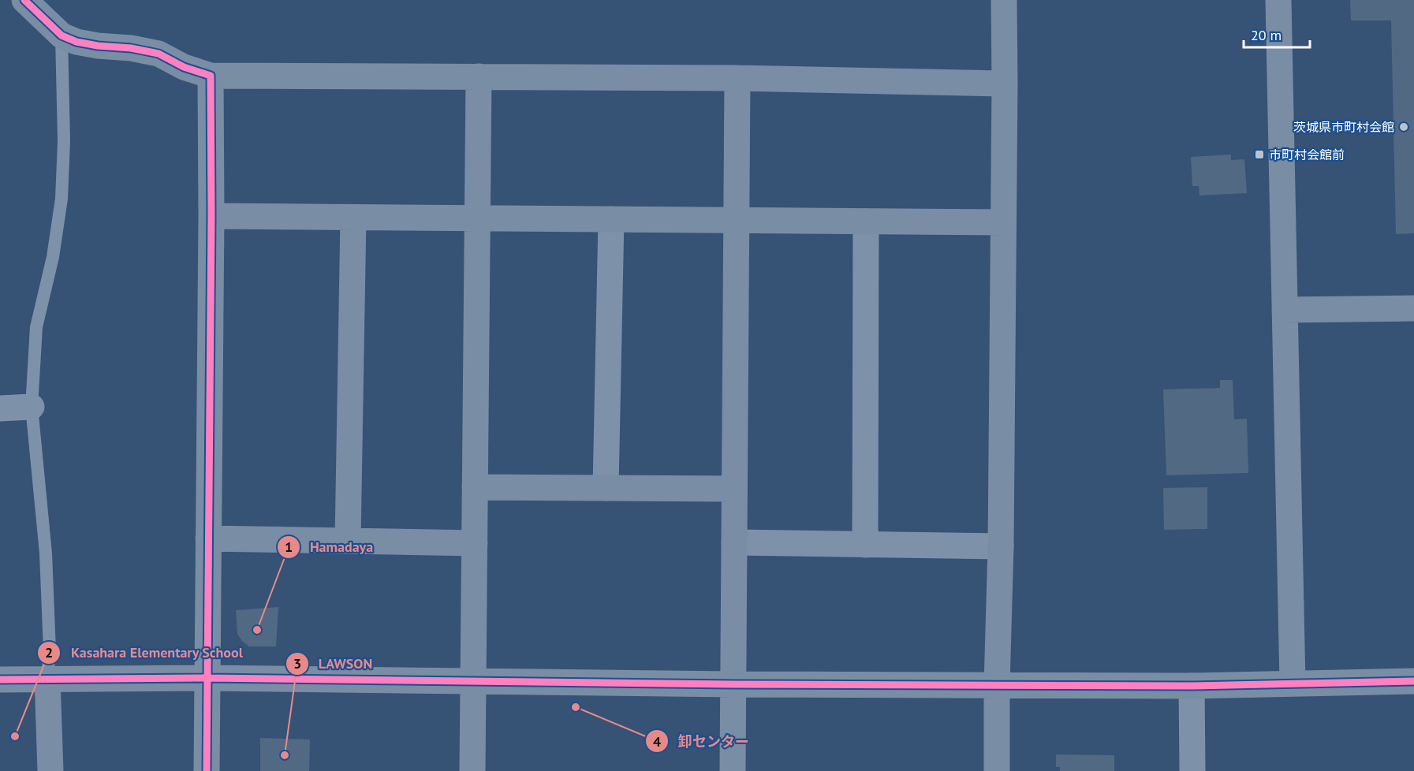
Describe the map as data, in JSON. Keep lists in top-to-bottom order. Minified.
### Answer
{"places":{"other":["茨城県市町村会館","Hamadaya","卸センター","Kasahara Elementary School","LAWSON"],"transit":["市町村会館前"]},"scale_bar":"20 m"}
